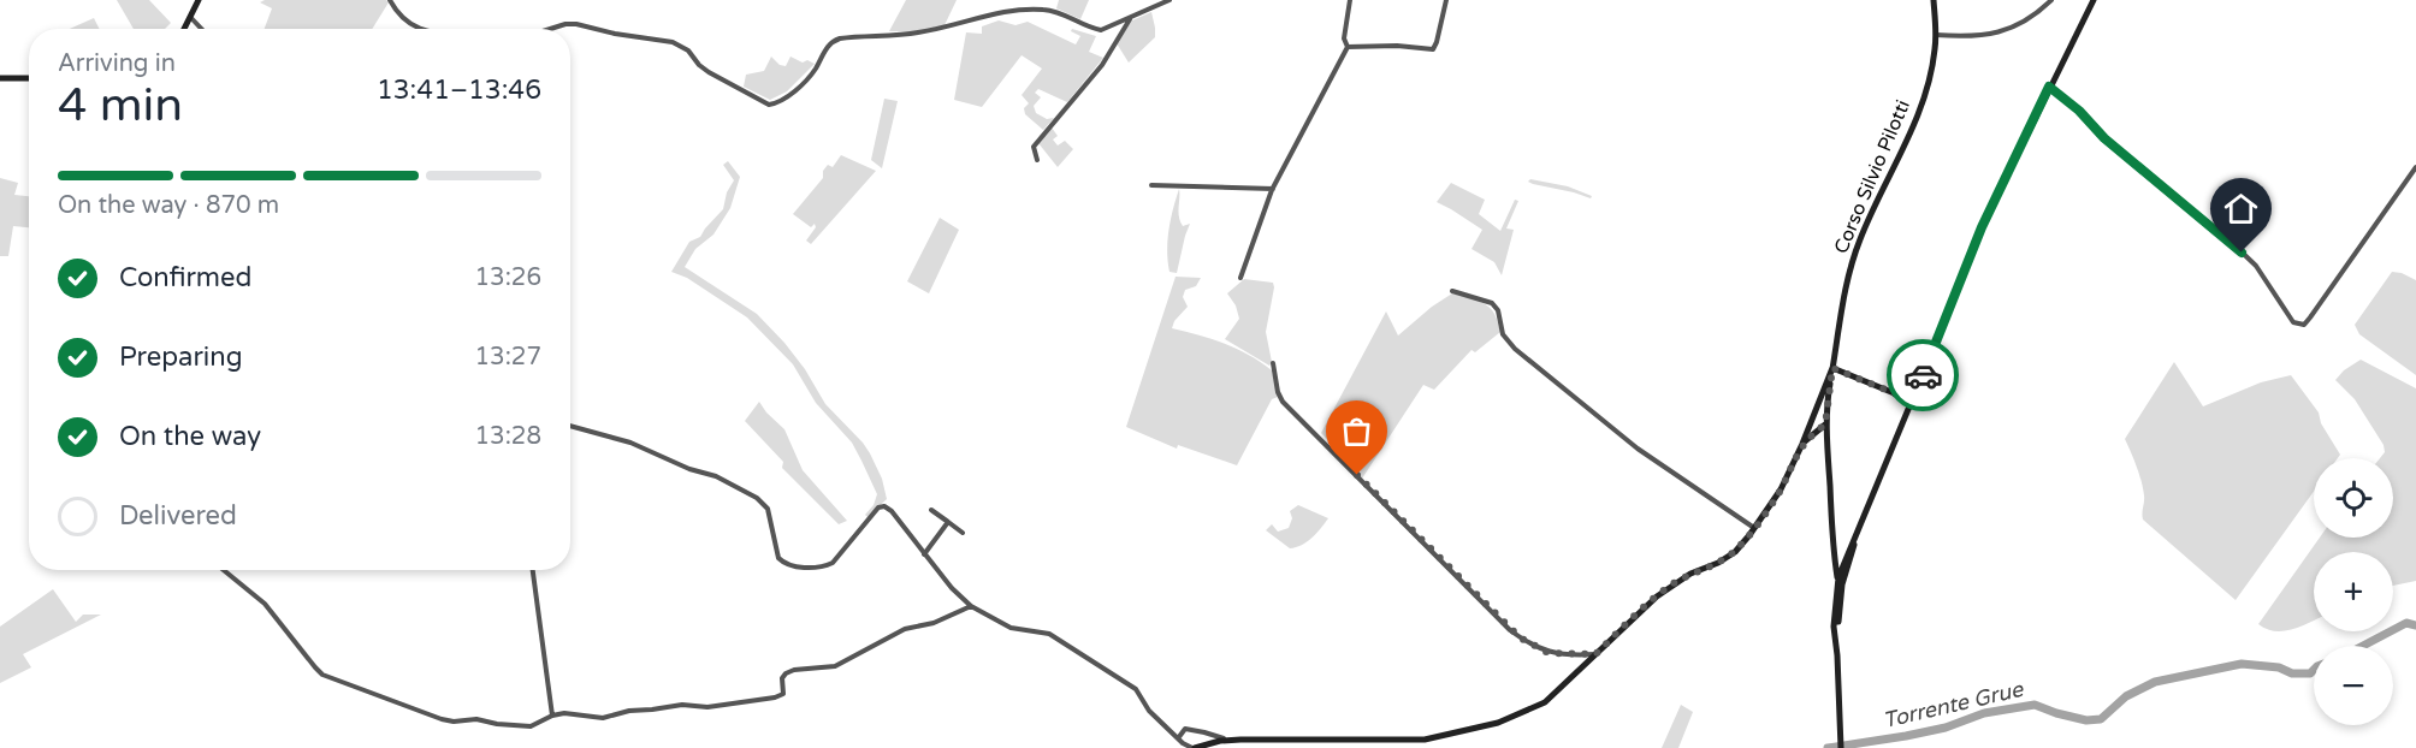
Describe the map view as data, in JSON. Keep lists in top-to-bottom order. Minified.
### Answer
{"streets":{"main road":["Corso Silvio Pilotti"]},"water":["Torrente Grue"],"page":{"heading":["4 min","Arriving in","13:41–13:46"],"bar":"On the way · 870 m","list":[["Confirmed","13:26"],["Preparing","13:27"],["On the way","13:28"],"Delivered"],"map_buttons":["+","−"]}}
